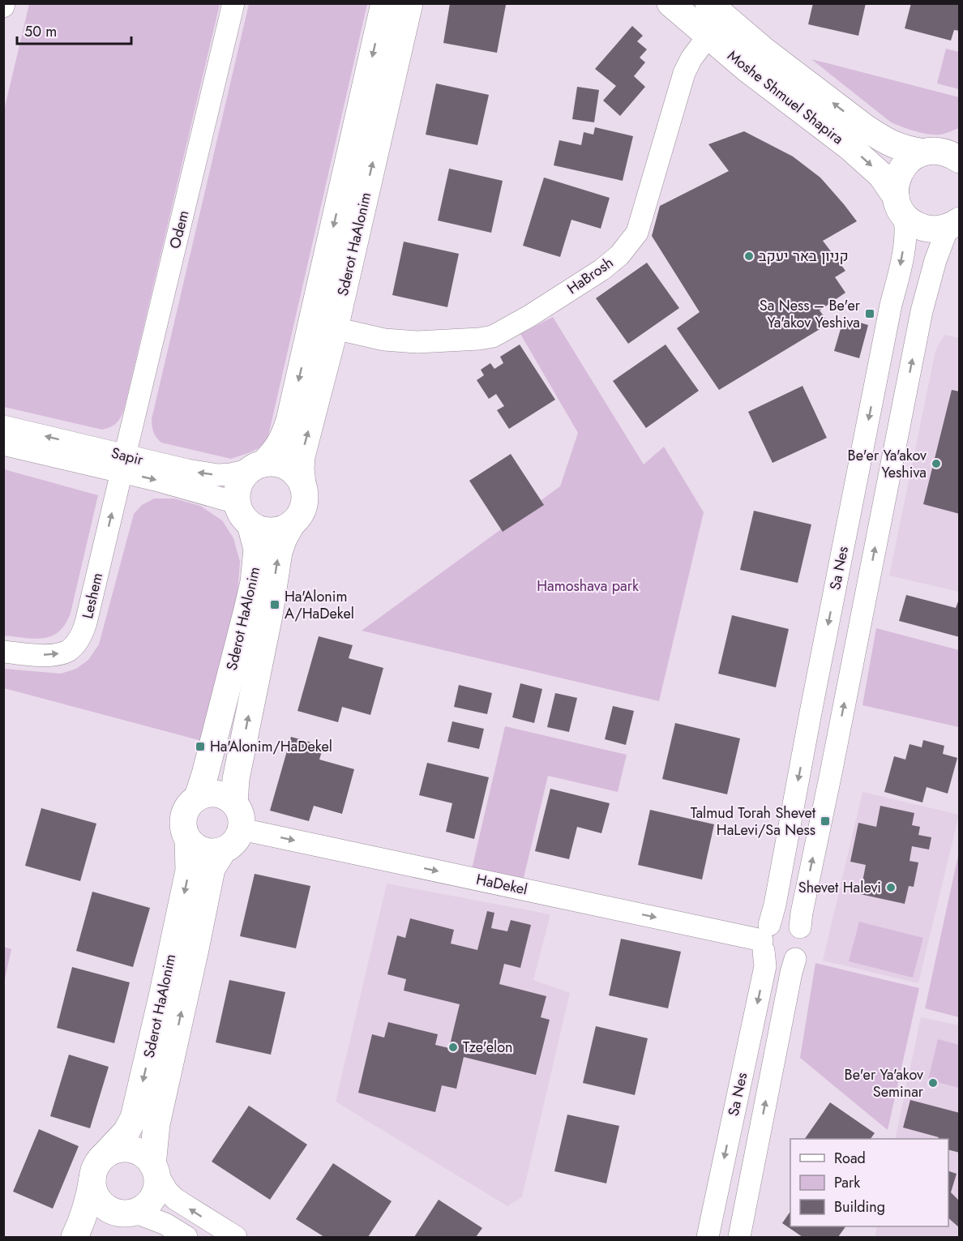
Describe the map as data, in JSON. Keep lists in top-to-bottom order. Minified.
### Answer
{"streets":{"main road":["Moshe Shmuel Shapira","Sderot HaAlonim"],"street":["Odem","HaBrosh","Sapir","Sa Nes","Leshem","HaDekel"]},"crossings":[["Moshe Shmuel Shapira","HaBrosh"],["Moshe Shmuel Shapira","Sa Nes"],["Odem","Sapir"],["Odem","Leshem"],["Sderot HaAlonim","HaBrosh"],["Sderot HaAlonim","Sapir"],["Sderot HaAlonim","HaDekel"],["Sapir","Leshem"],["Sa Nes","HaDekel"]],"one_way":["Leshem","HaDekel"],"parks":["Hamoshava park"],"places":{"other":["קניון באר יעקב","Be'er Ya'akov Yeshiva","Shevet Halevi","Tze'elon","Be'er Ya'akov Seminar"],"transit":["Sa Ness – Be'er Ya'akov Yeshiva","Ha'Alonim A/HaDekel","Ha'Alonim/HaDekel","Talmud Torah Shevet HaLevi/Sa Ness"]},"legend":["Road","Park","Building"],"scale_bar":"50 m"}
